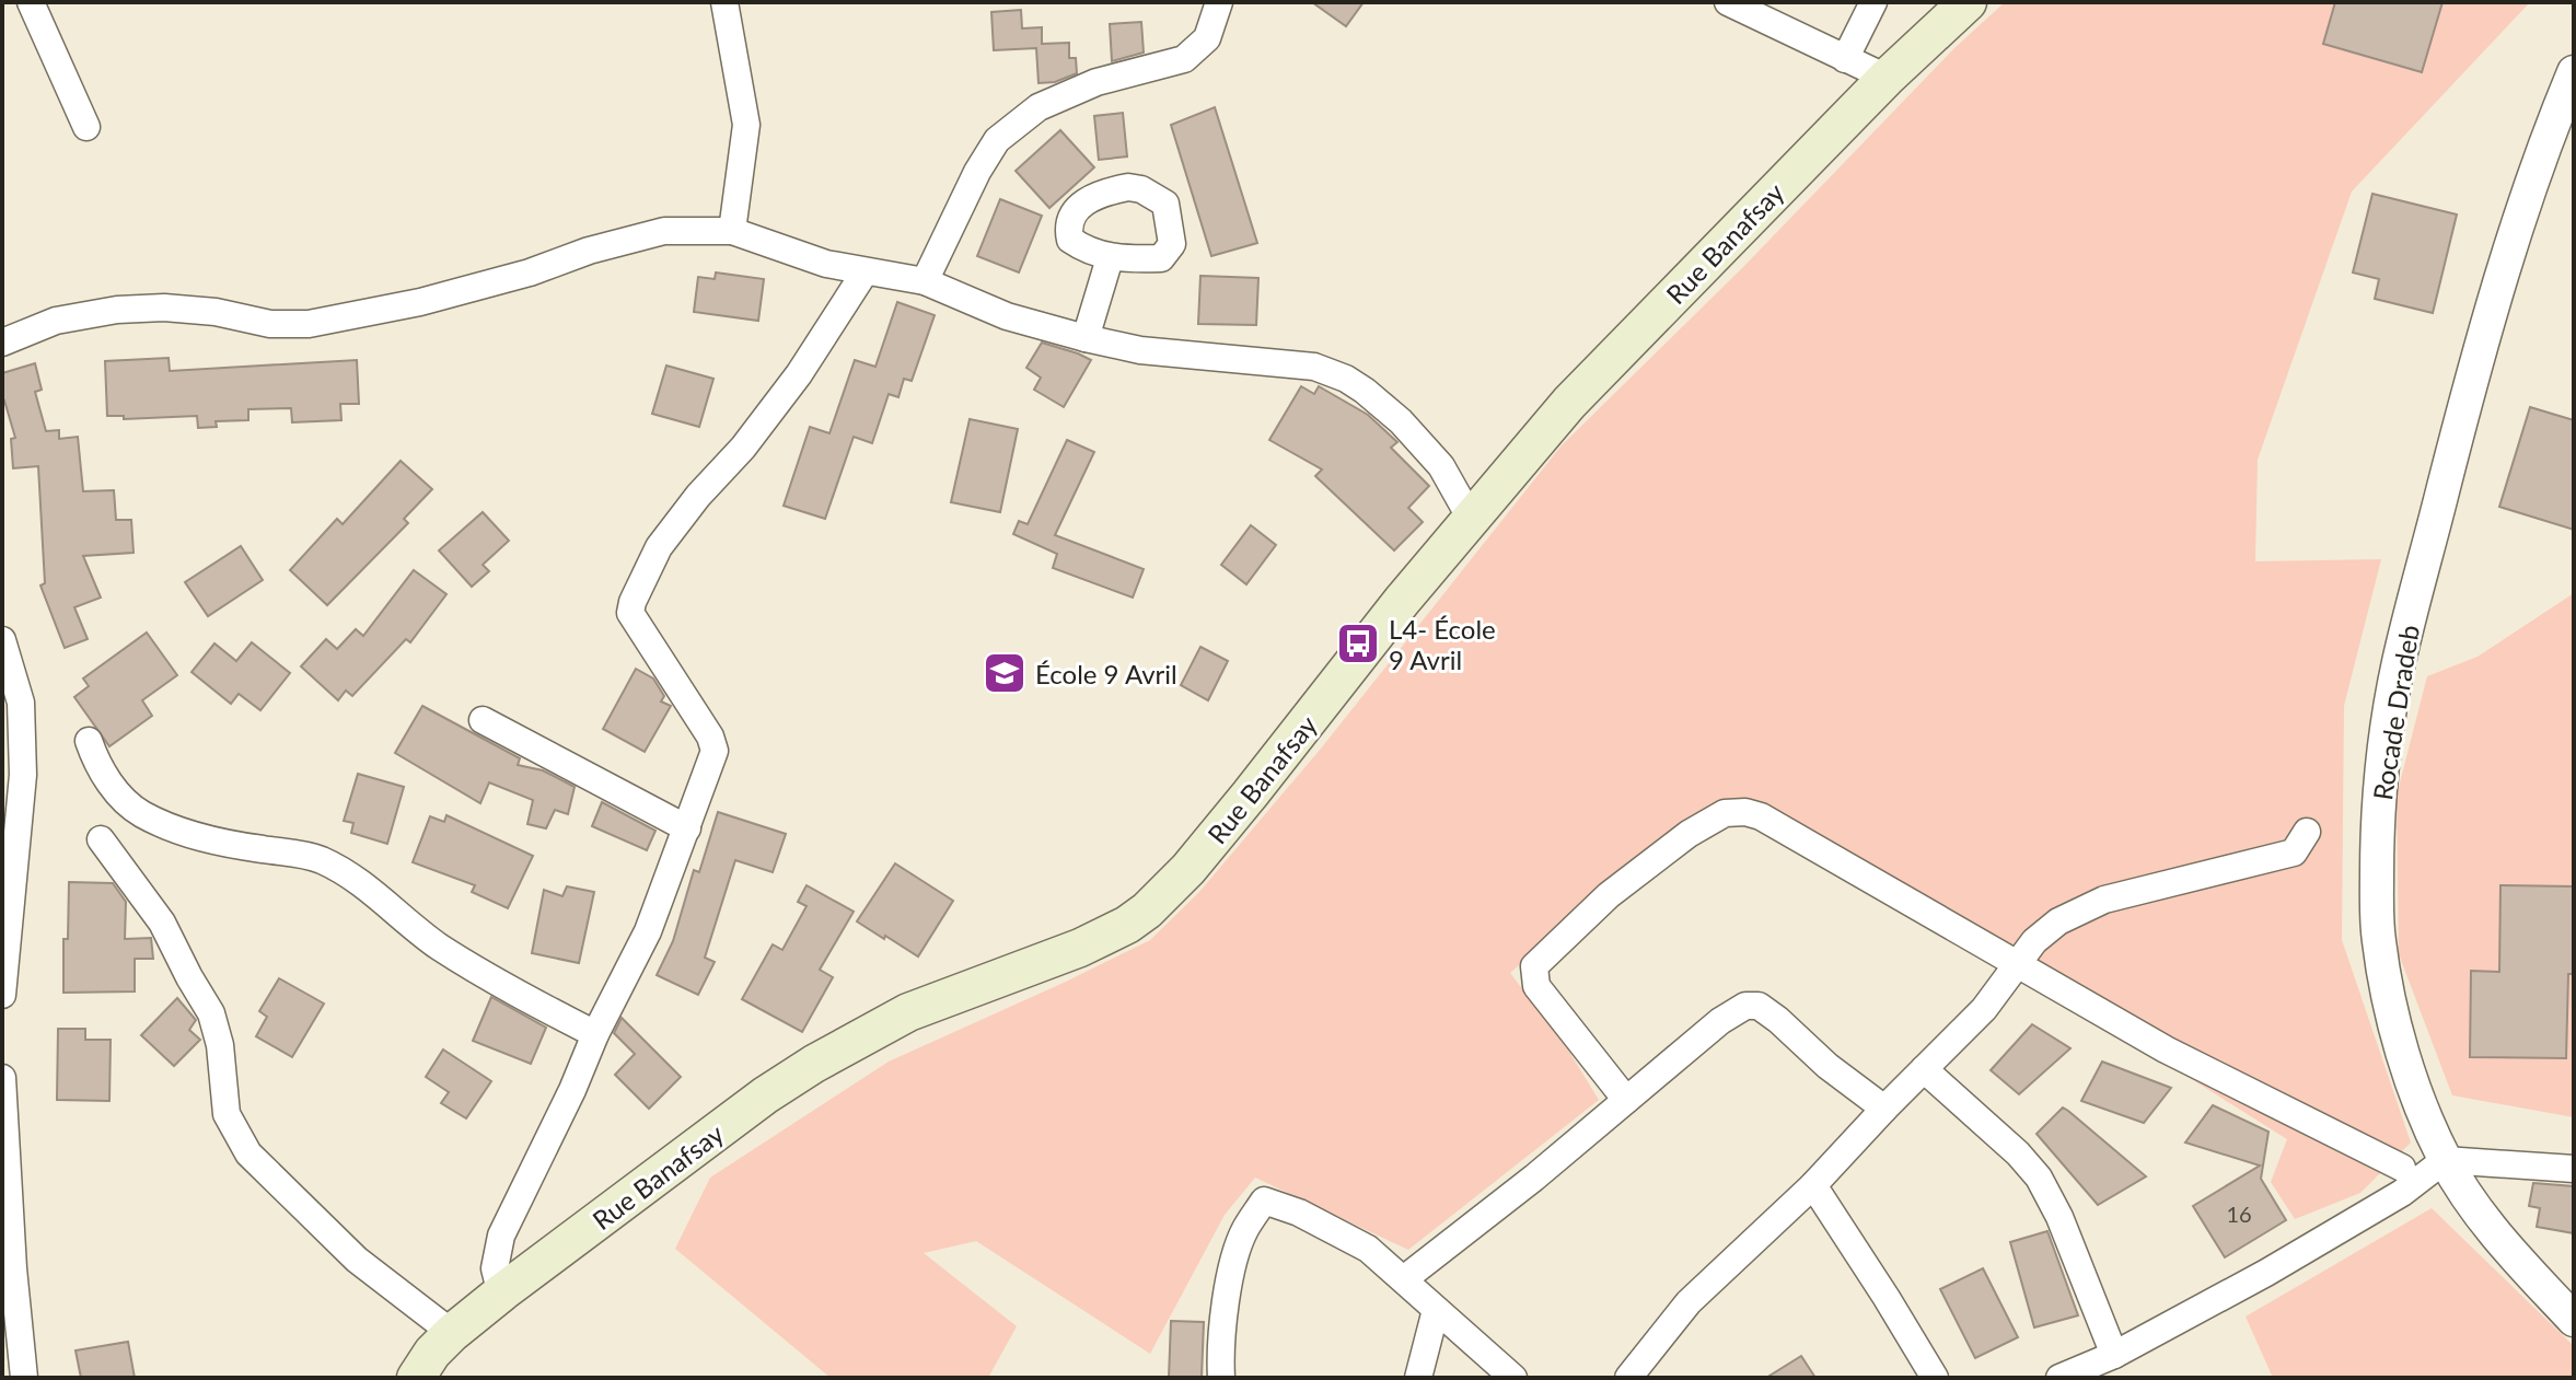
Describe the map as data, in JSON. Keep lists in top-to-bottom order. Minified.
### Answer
{"streets":{"main road":["Rue Banafsay"],"street":["Rocade Dradeb"]},"places":{"bus stop":["L4- École 9 Avril"],"school or university":["École 9 Avril"]},"house_numbers":["16"]}
